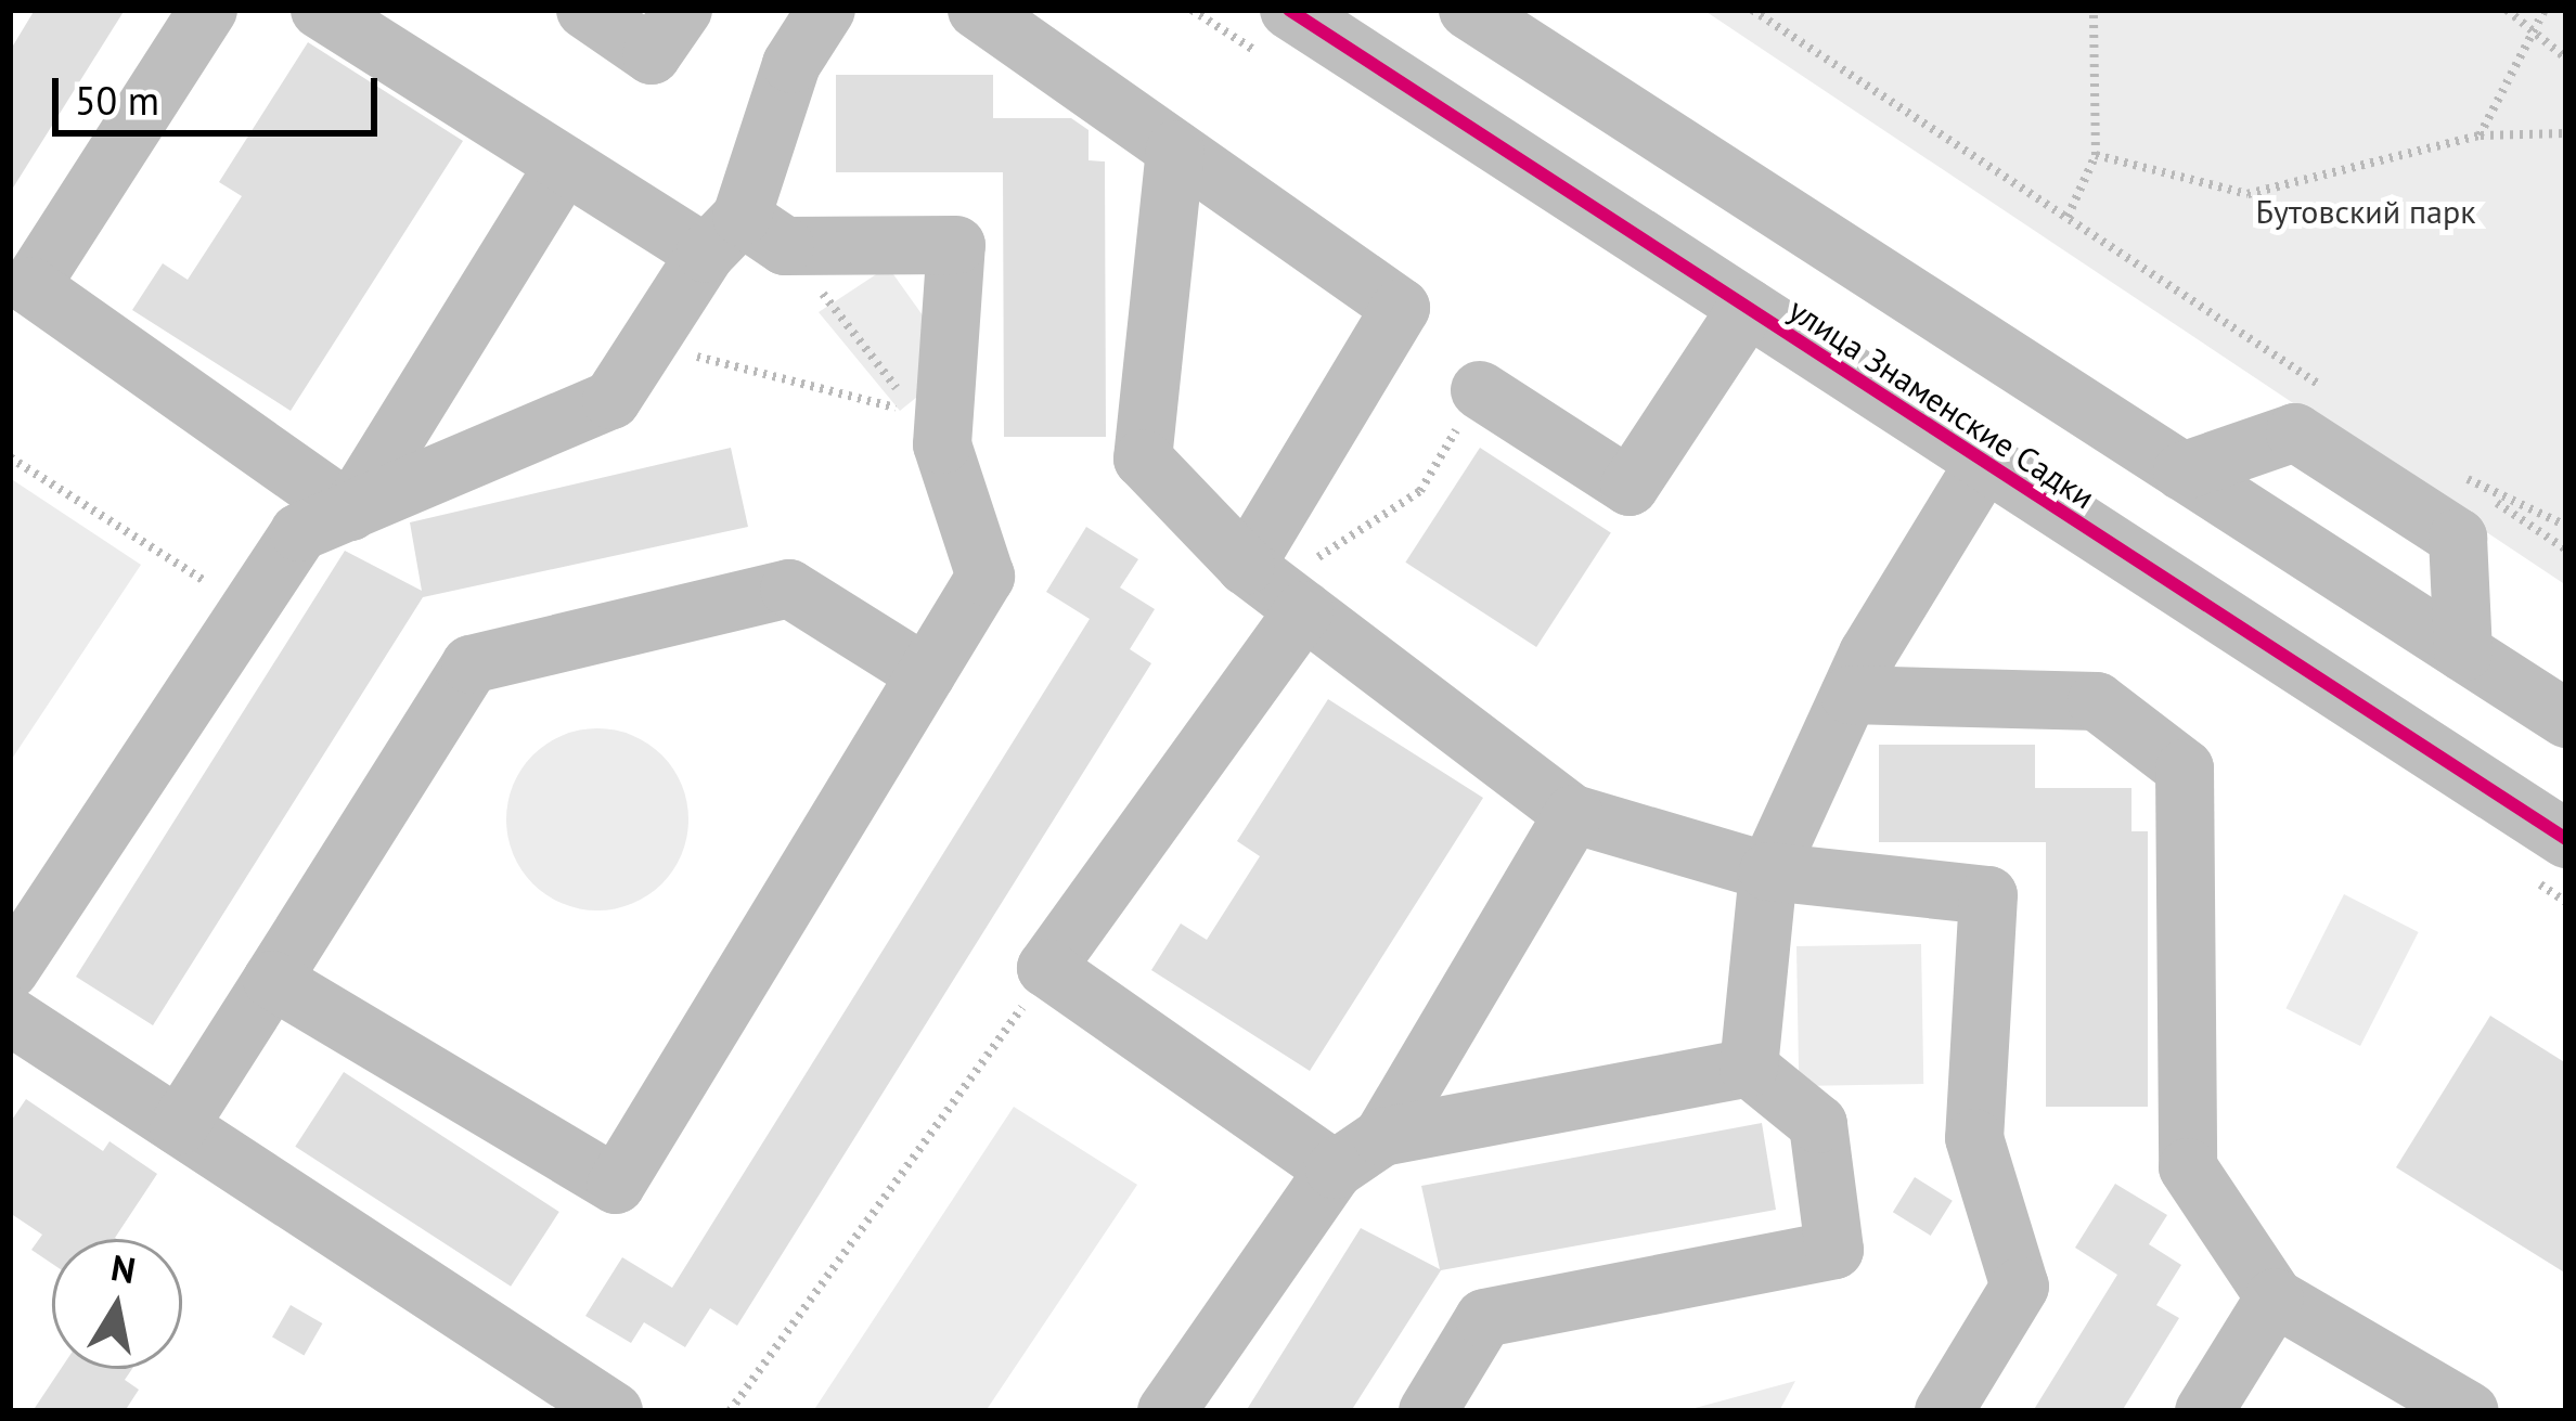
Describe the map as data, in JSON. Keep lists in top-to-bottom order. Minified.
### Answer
{"streets":{"street":["улица Знаменские Садки"]},"parks":["Бутовский парк"],"scale_bar":"50 m","north":"top"}
